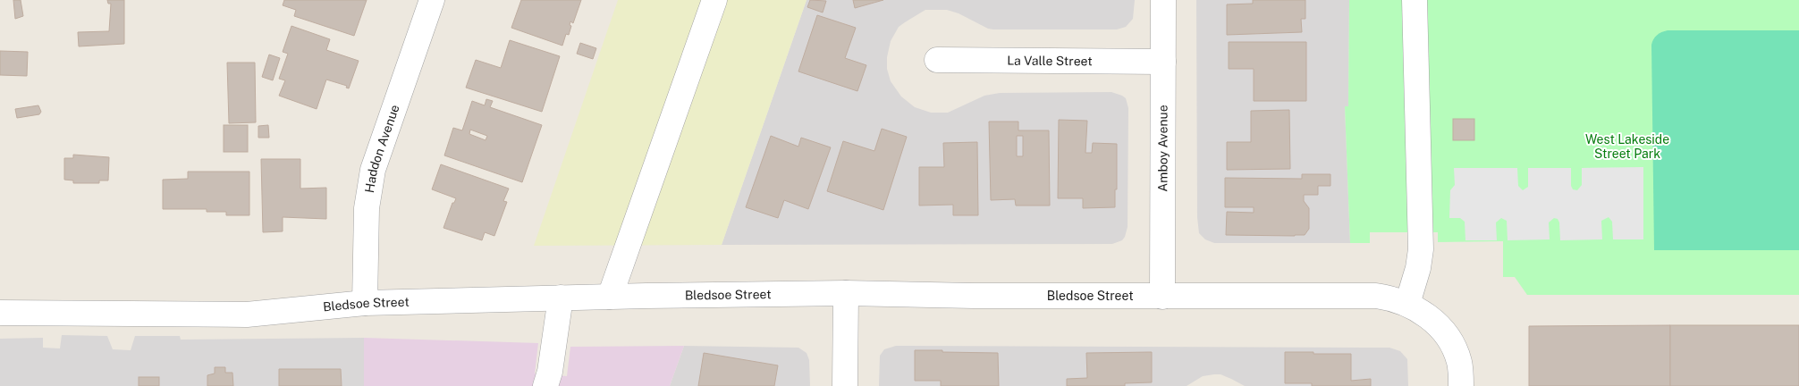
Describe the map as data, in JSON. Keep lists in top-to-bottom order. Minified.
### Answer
{"streets":{"street":["La Valle Street","Haddon Avenue","Amboy Avenue","Bledsoe Street"]},"crossings":[["La Valle Street","Amboy Avenue"],["Haddon Avenue","Bledsoe Street"],["Amboy Avenue","Bledsoe Street"]],"parks":["West Lakeside Street Park"]}
